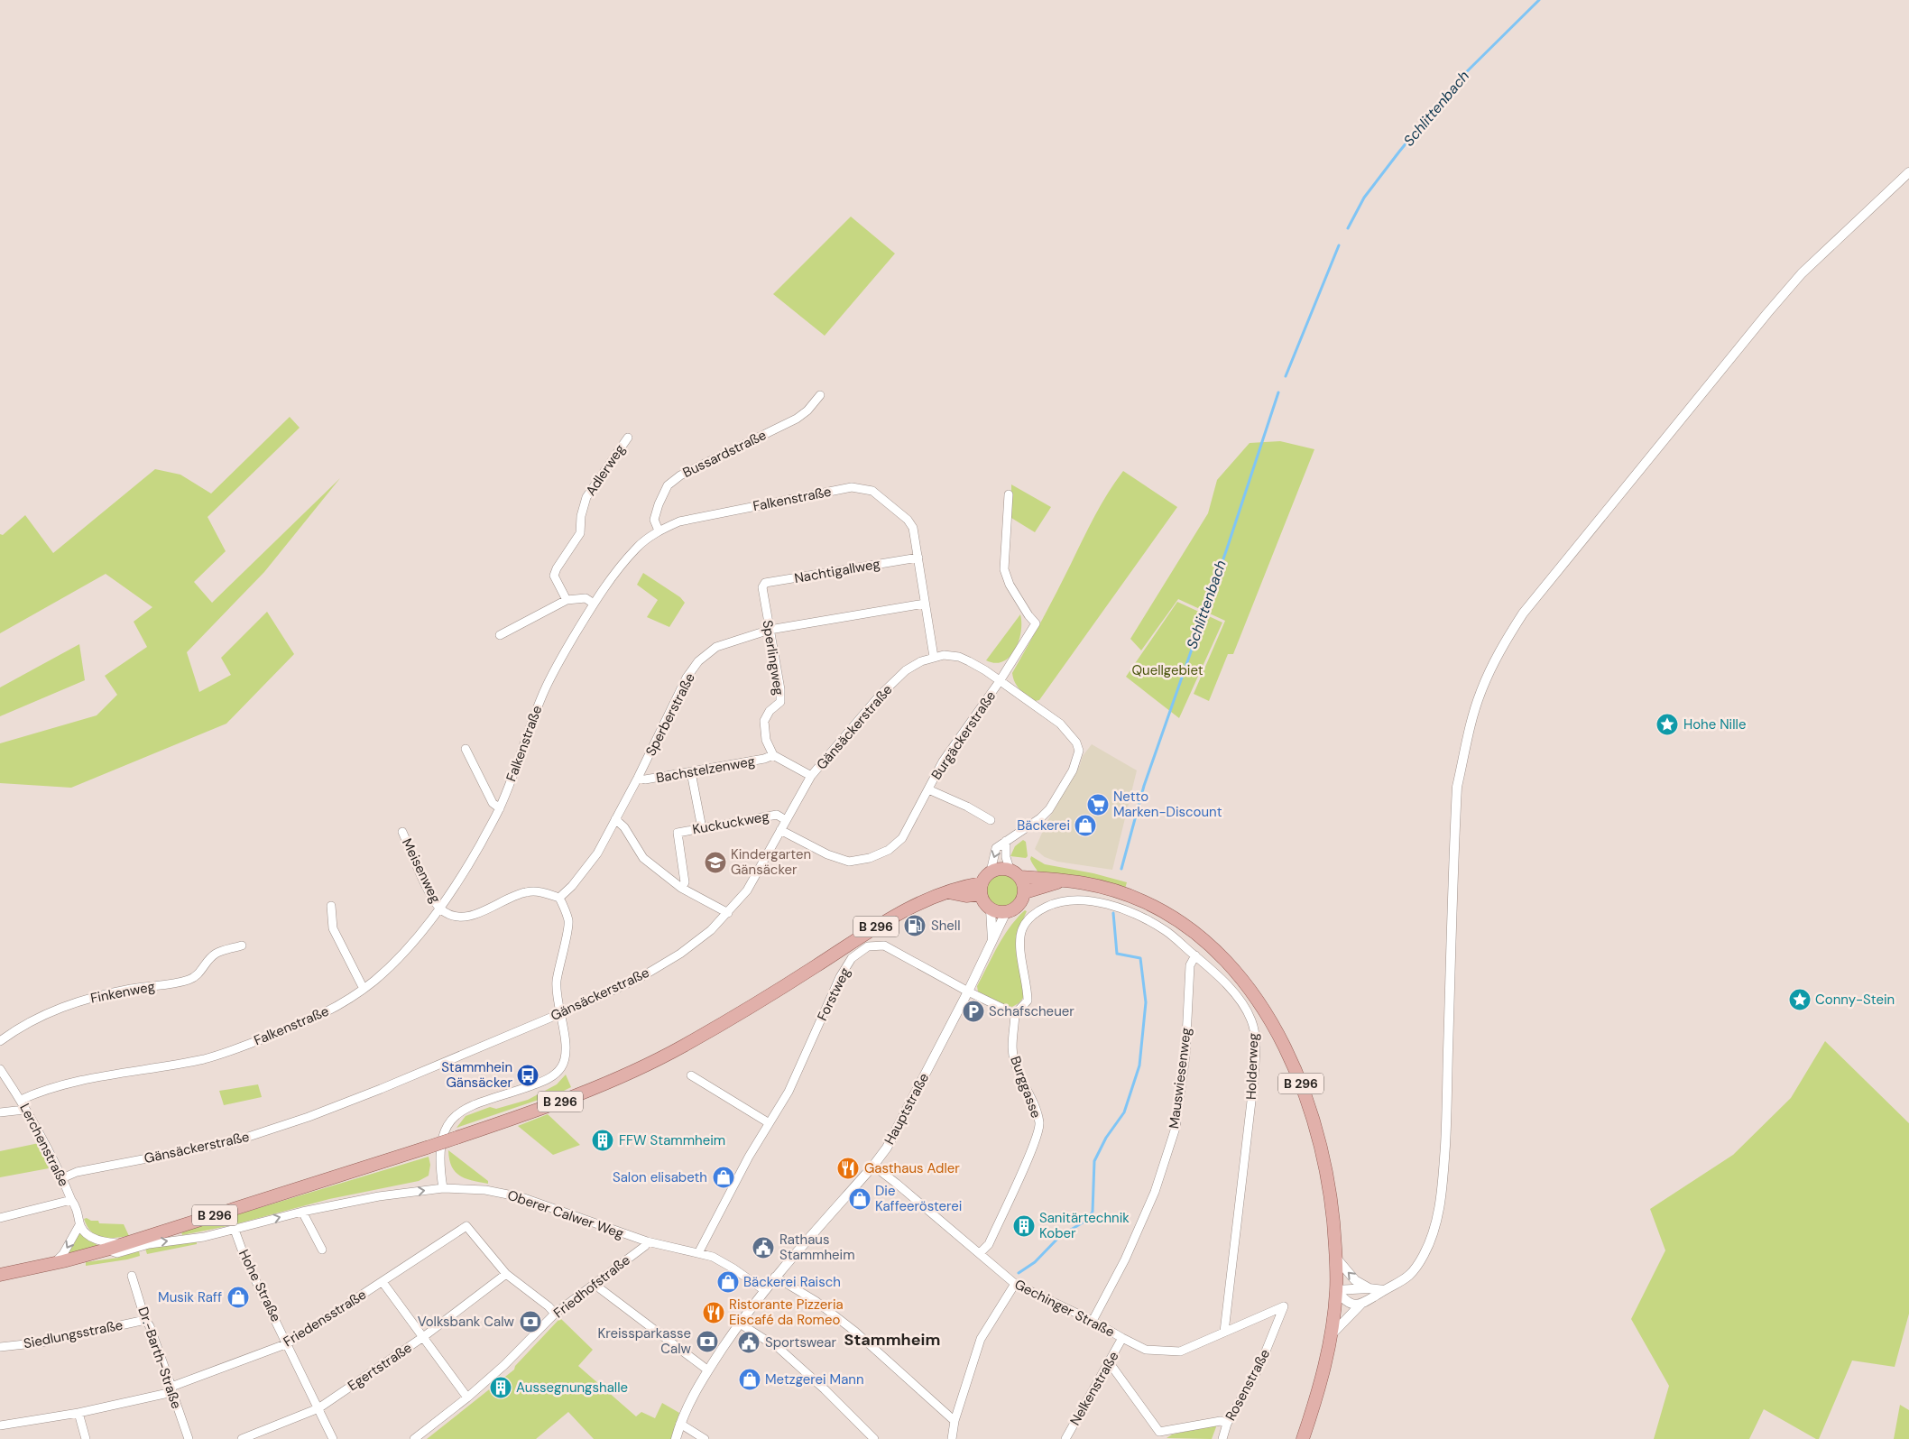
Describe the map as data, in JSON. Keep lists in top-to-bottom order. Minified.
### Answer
{"streets":{"main road":["B 296"],"street":["Bussardstraße","Adlerweg","Falkenstraße","Nachtigallweg","Sperlingweg","Sperberstraße","Gänsäckerstraße","Burgäckerstraße","Bachstelzenweg","Kuckuckweg","Meisenweg","Finkenweg","Forstweg","Holderweg","Mauswiesenweg","Burggasse","Hauptstraße","Lerchenstraße","Oberer Calwer Weg","Hohe Straße","Friedhofstraße","Gechinger Straße","Friedensstraße","Siedlungsstraße","Dr.-Barth-Straße","Egertstraße","Rosenstraße","Nelkenstraße"]},"crossings":[["Bussardstraße","Falkenstraße"],["Falkenstraße","Nachtigallweg"],["Falkenstraße","Sperberstraße"],["Falkenstraße","Gänsäckerstraße"],["Falkenstraße","Meisenweg"],["Falkenstraße","Lerchenstraße"],["Nachtigallweg","Sperlingweg"],["Sperlingweg","Sperberstraße"],["Sperlingweg","Bachstelzenweg"],["Sperberstraße","Bachstelzenweg"],["Gänsäckerstraße","Burgäckerstraße"],["Gänsäckerstraße","Kuckuckweg"],["Gänsäckerstraße","B 296"],["Gänsäckerstraße","Hauptstraße"],["Gänsäckerstraße","Lerchenstraße"],["B 296","Hauptstraße"],["B 296","Oberer Calwer Weg"],["Forstweg","Hauptstraße"],["Forstweg","Oberer Calwer Weg"],["Holderweg","Mauswiesenweg"],["Holderweg","Burggasse"],["Holderweg","Gechinger Straße"],["Mauswiesenweg","Gechinger Straße"],["Burggasse","Gechinger Straße"],["Hauptstraße","Oberer Calwer Weg"],["Hauptstraße","Gechinger Straße"],["Oberer Calwer Weg","Hohe Straße"],["Oberer Calwer Weg","Friedhofstraße"],["Hohe Straße","Friedensstraße"],["Hohe Straße","Egertstraße"],["Gechinger Straße","Rosenstraße"],["Gechinger Straße","Nelkenstraße"],["Friedensstraße","Dr.-Barth-Straße"],["Friedensstraße","Egertstraße"],["Siedlungsstraße","Dr.-Barth-Straße"]],"one_way":["Oberer Calwer Weg"],"districts":["Stammheim"],"water":["Schlittenbach"],"parks":["Quellgebiet"],"places":{"place":["Hohe Nille","Conny-Stein"],"supermarket":["Netto Marken-Discount"],"shop":["Bäckerei","Salon elisabeth","Die Kaffeerösterei","Bäckerei Raisch","Musik Raff","Metzgerei Mann"],"school or university":["Kindergarten Gänsäcker"],"fuel station":["Shell"],"parking":["Schafscheuer"],"bus stop":["Stammhein Gänsäcker"],"building":["FFW Stammheim","Sanitärtechnik Kober","Aussegnungshalle"],"restaurant":["Gasthaus Adler","Ristorante Pizzeria Eiscafé da Romeo"],"public building":["Rathaus Stammheim","Sportswear"],"bank":["Volksbank Calw","Kreissparkasse Calw"]}}
